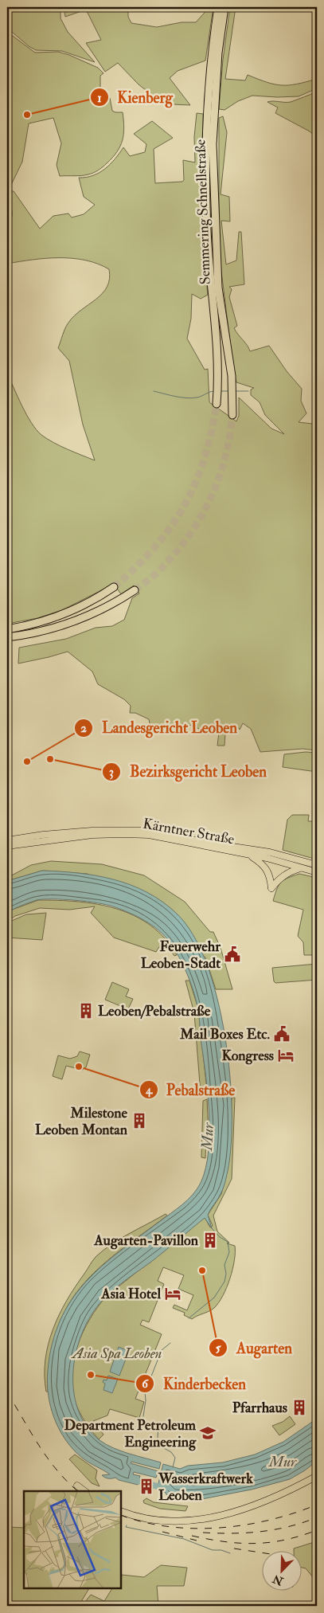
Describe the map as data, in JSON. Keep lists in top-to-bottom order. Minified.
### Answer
{"streets":{"highway":["Semmering Schnellstraße"],"main road":["Kärntner Straße"]},"water":["Mur"],"parks":["Asia Spa Leoben"],"places":{"other":["Kienberg","Bezirksgericht Leoben","Landesgericht Leoben","Pebalstraße","Augarten","Kinderbecken"],"public building":["Feuerwehr Leoben-Stadt","Mail Boxes Etc."],"building":["Leoben/Pebalstraße","Milestone Leoben Montan","Augarten-Pavillon","Pfarrhaus","Wasserkraftwerk Leoben"],"hotel":["Kongress","Asia Hotel"],"school or university":["Department Petroleum Engineering"]},"north":"bottom left"}
